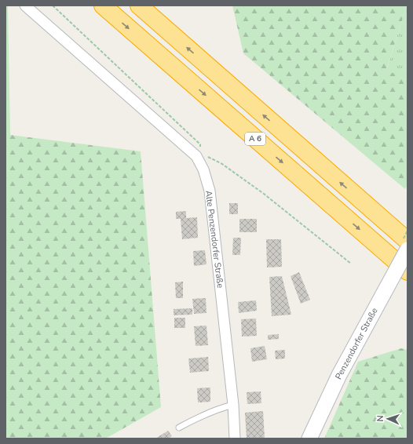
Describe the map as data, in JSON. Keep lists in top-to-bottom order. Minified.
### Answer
{"streets":{"highway":["A 6"],"main road":["Penzendorfer Straße"],"street":["Alte Penzendorfer Straße"]},"north":"left"}
